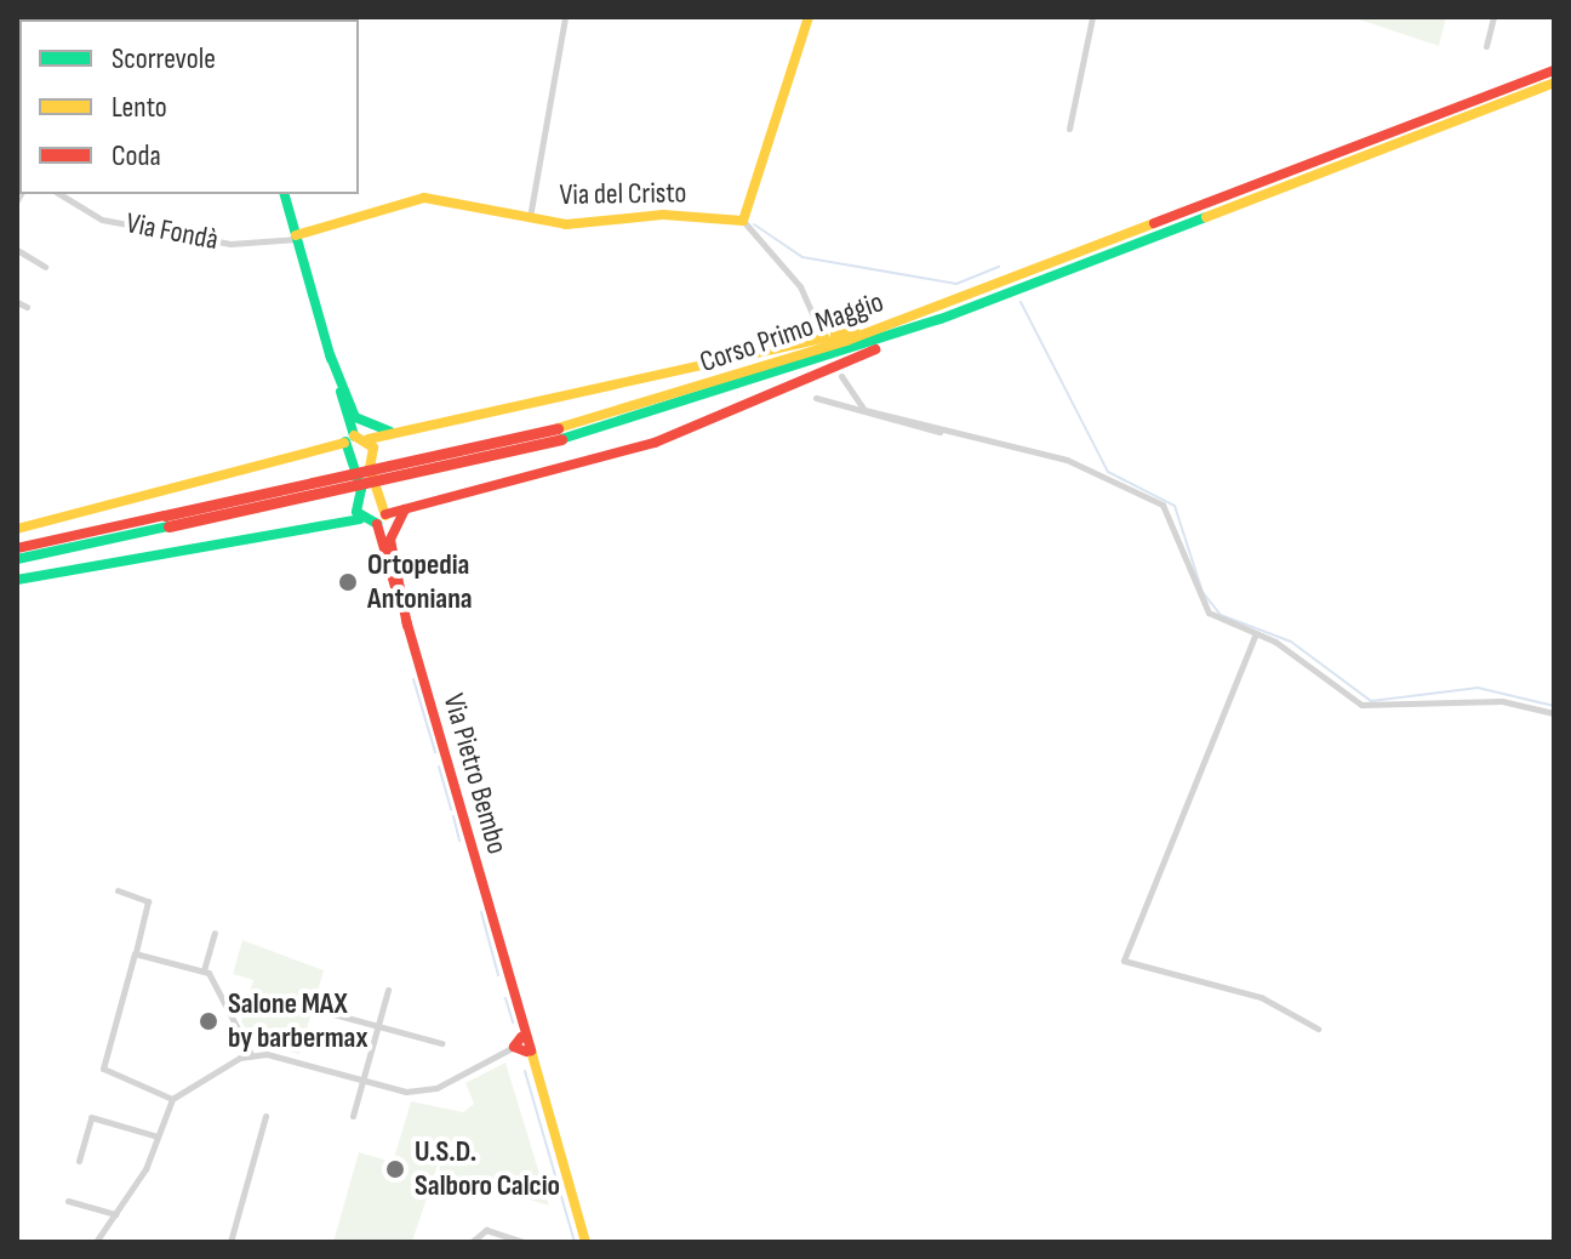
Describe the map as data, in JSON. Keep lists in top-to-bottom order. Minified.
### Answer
{"streets":{"main road":["Via del Cristo","Corso Primo Maggio","Via Pietro Bembo"],"street":["Via Fondà"]},"crossings":[["Via del Cristo","Via Fondà"]],"places":["Ortopedia Antoniana","Salone MAX by barbermax","U.S.D. Salboro Calcio"],"legend":["Scorrevole","Lento","Coda"]}
